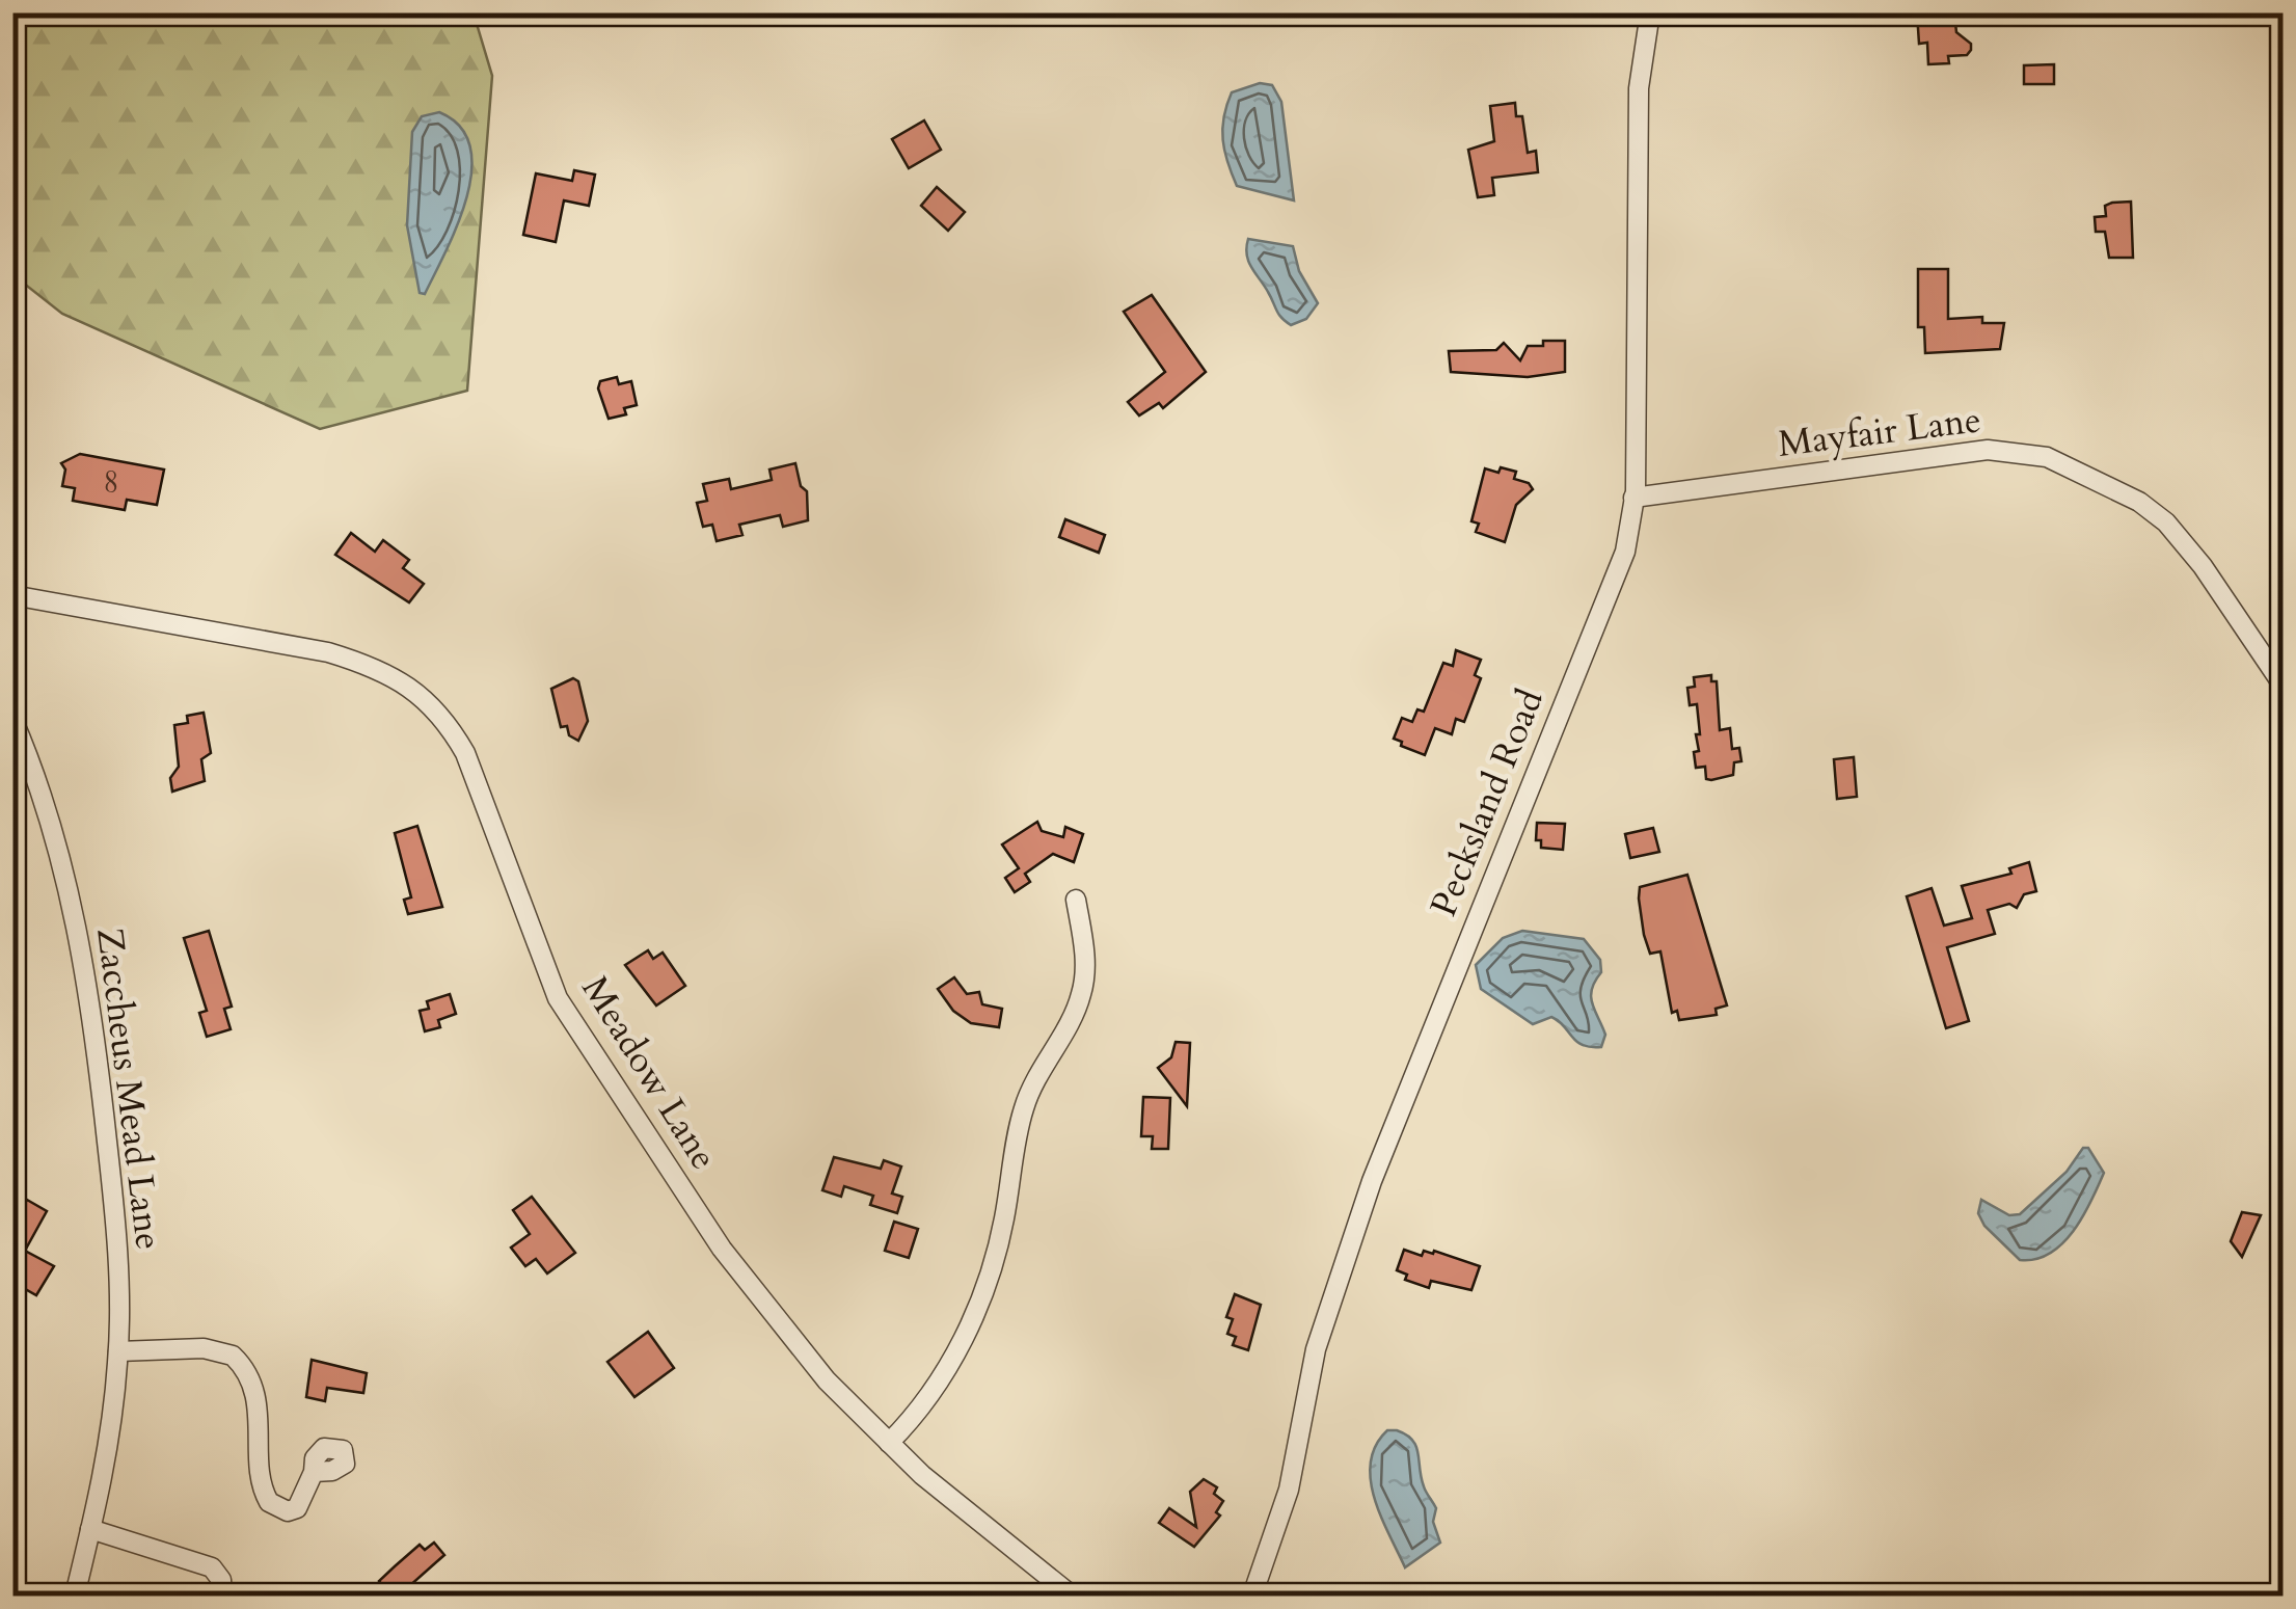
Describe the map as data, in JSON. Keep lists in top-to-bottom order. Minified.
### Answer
{"streets":{"street":["Mayfair Lane","Pecksland Road","Meadow Lane","Zaccheus Mead Lane"]},"crossings":[["Mayfair Lane","Pecksland Road"]],"house_numbers":["8"]}
